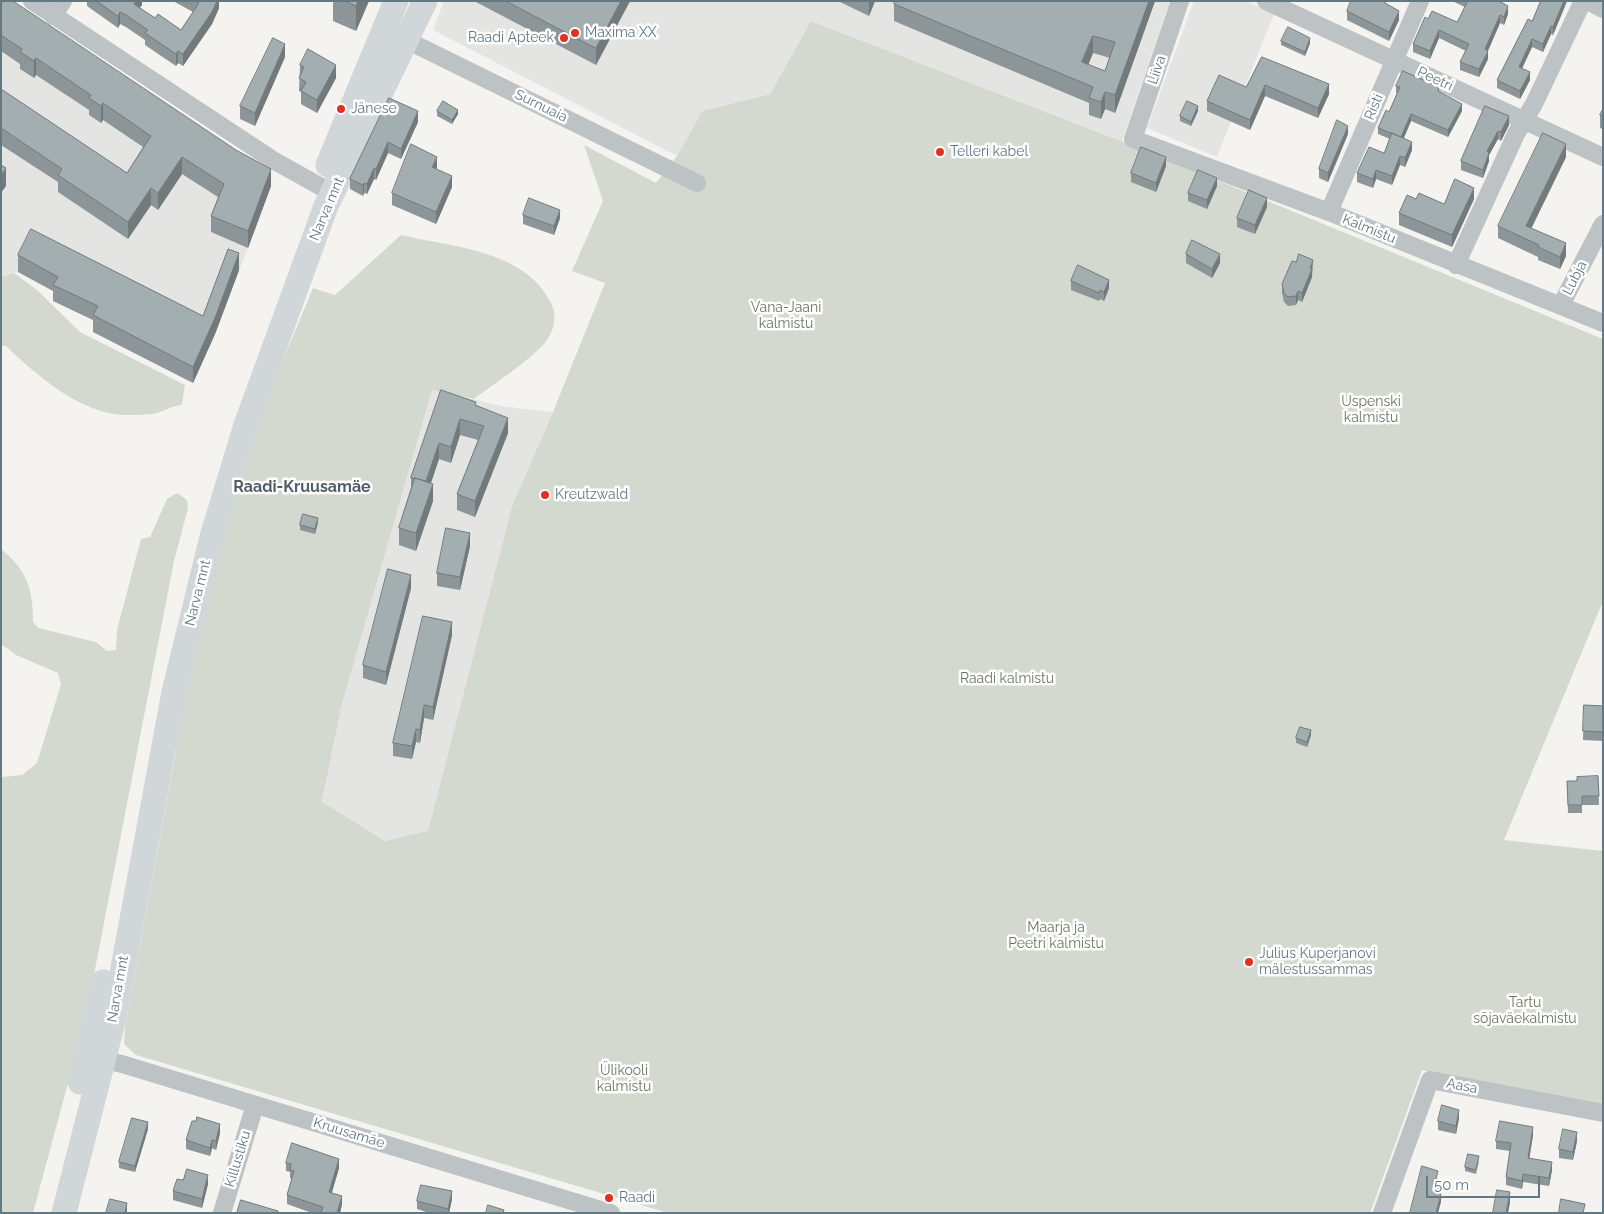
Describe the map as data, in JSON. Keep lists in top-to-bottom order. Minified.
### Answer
{"streets":{"main road":["Narva mnt"],"street":["Liiva","Peetri","Surnuaia","Risti","Kalmistu","Lubja","Aasa","Kruusamäe","Killustiku"]},"crossings":[["Liiva","Kalmistu"],["Peetri","Risti"],["Surnuaia","Narva mnt"],["Risti","Kalmistu"],["Narva mnt","Kruusamäe"],["Kalmistu","Lubja"],["Kruusamäe","Killustiku"]],"districts":["Raadi-Kruusamäe"],"parks":["Vana-Jaani kalmistu","Uspenski kalmistu","Raadi kalmistu","Maarja ja Peetri kalmistu","Tartu sõjaväekalmistu","Ülikooli kalmistu"],"places":["Maxima XX","Raadi Apteek","Jänese","Telleri kabel","Kreutzwald","Julius Kuperjanovi mälestussammas","Raadi"],"scale_bar":"50 m"}
